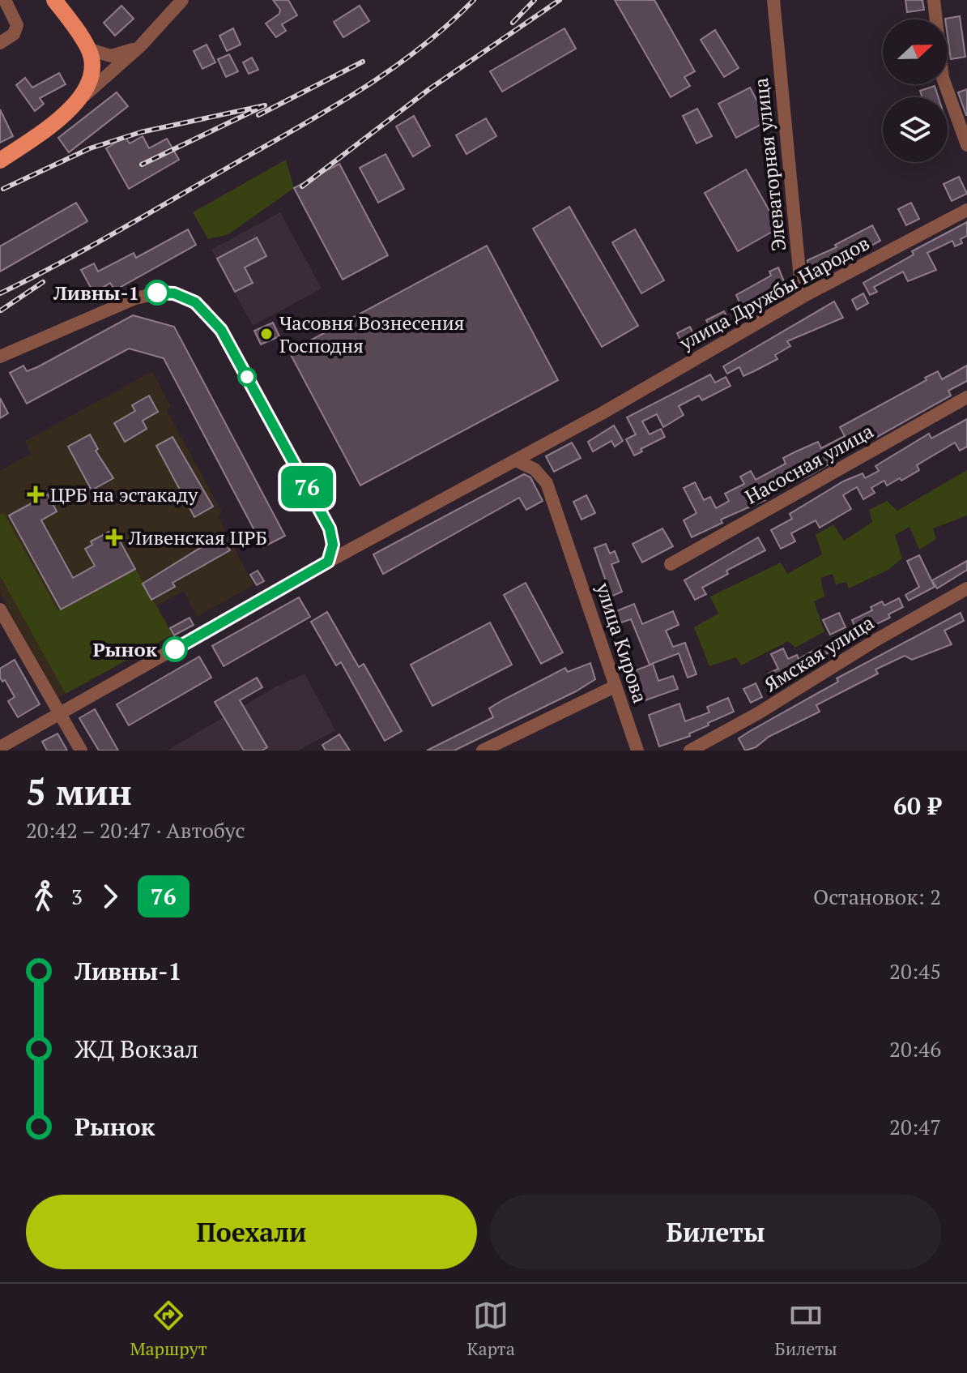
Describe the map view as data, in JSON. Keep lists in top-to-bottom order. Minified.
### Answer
{"streets":{"street":["Элеваторная улица","улица Дружбы Народов","Насосная улица","улица Кирова","Ямская улица"]},"crossings":[["Элеваторная улица","улица Дружбы Народов"],["улица Дружбы Народов","улица Кирова"]],"places":{"other":["Ливны-1","Часовня Вознесения Господня","Рынок"],"health":["ЦРБ на эстакаду","Ливенская ЦРБ"]},"lines":["bus line 76"],"north":"right","page":{"on_map":"76","heading":["5 мин","20:42 – 20:47 · Автобус","60 ₽"],"legs":["3","76","Остановок: 2"],"list":[{"name":"Ливны-1","value":"20:45"},{"name":"ЖД Вокзал","value":"20:46"},{"name":"Рынок","value":"20:47"}],"buttons":["Поехали","Билеты"],"tabs":["Маршрут","Карта","Билеты"]}}
